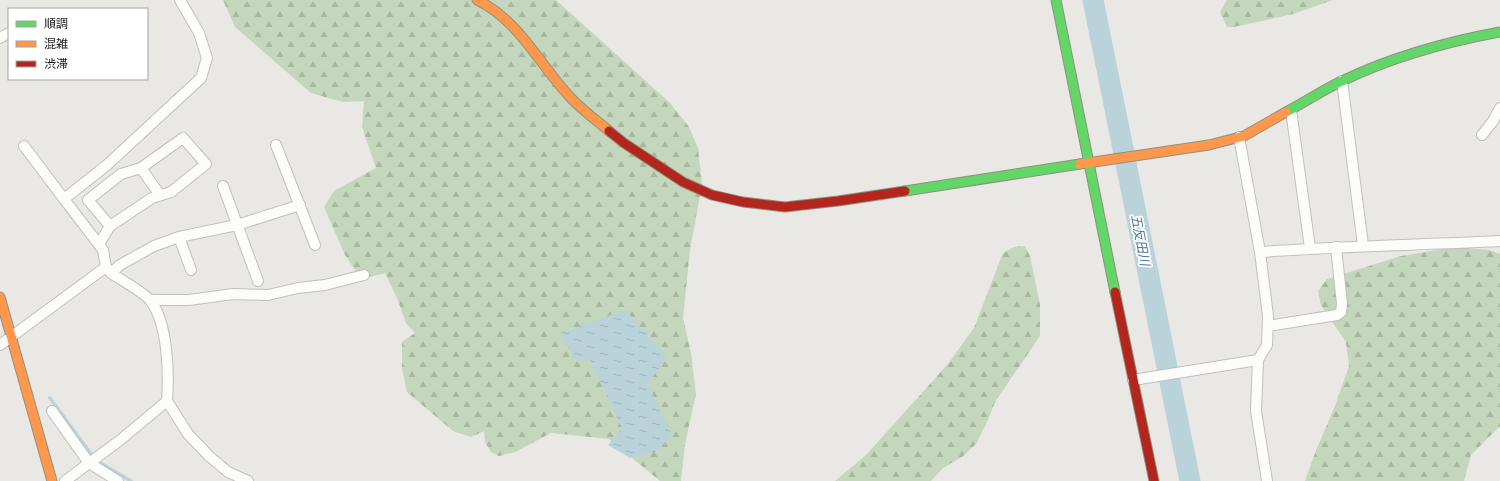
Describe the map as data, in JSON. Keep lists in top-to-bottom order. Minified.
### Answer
{"water":["五反田川"],"legend":["順調","混雑","渋滞"]}
